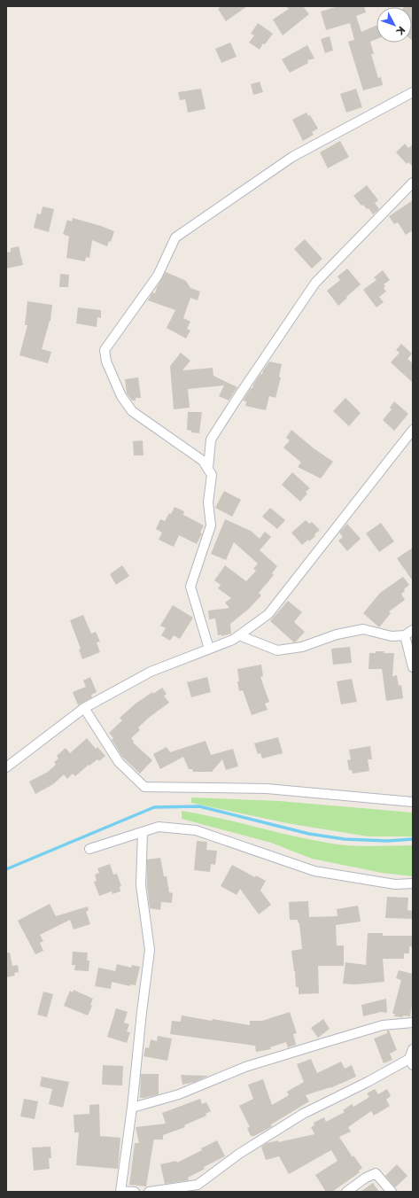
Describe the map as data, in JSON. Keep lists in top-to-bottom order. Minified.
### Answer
{"north":"bottom right"}
